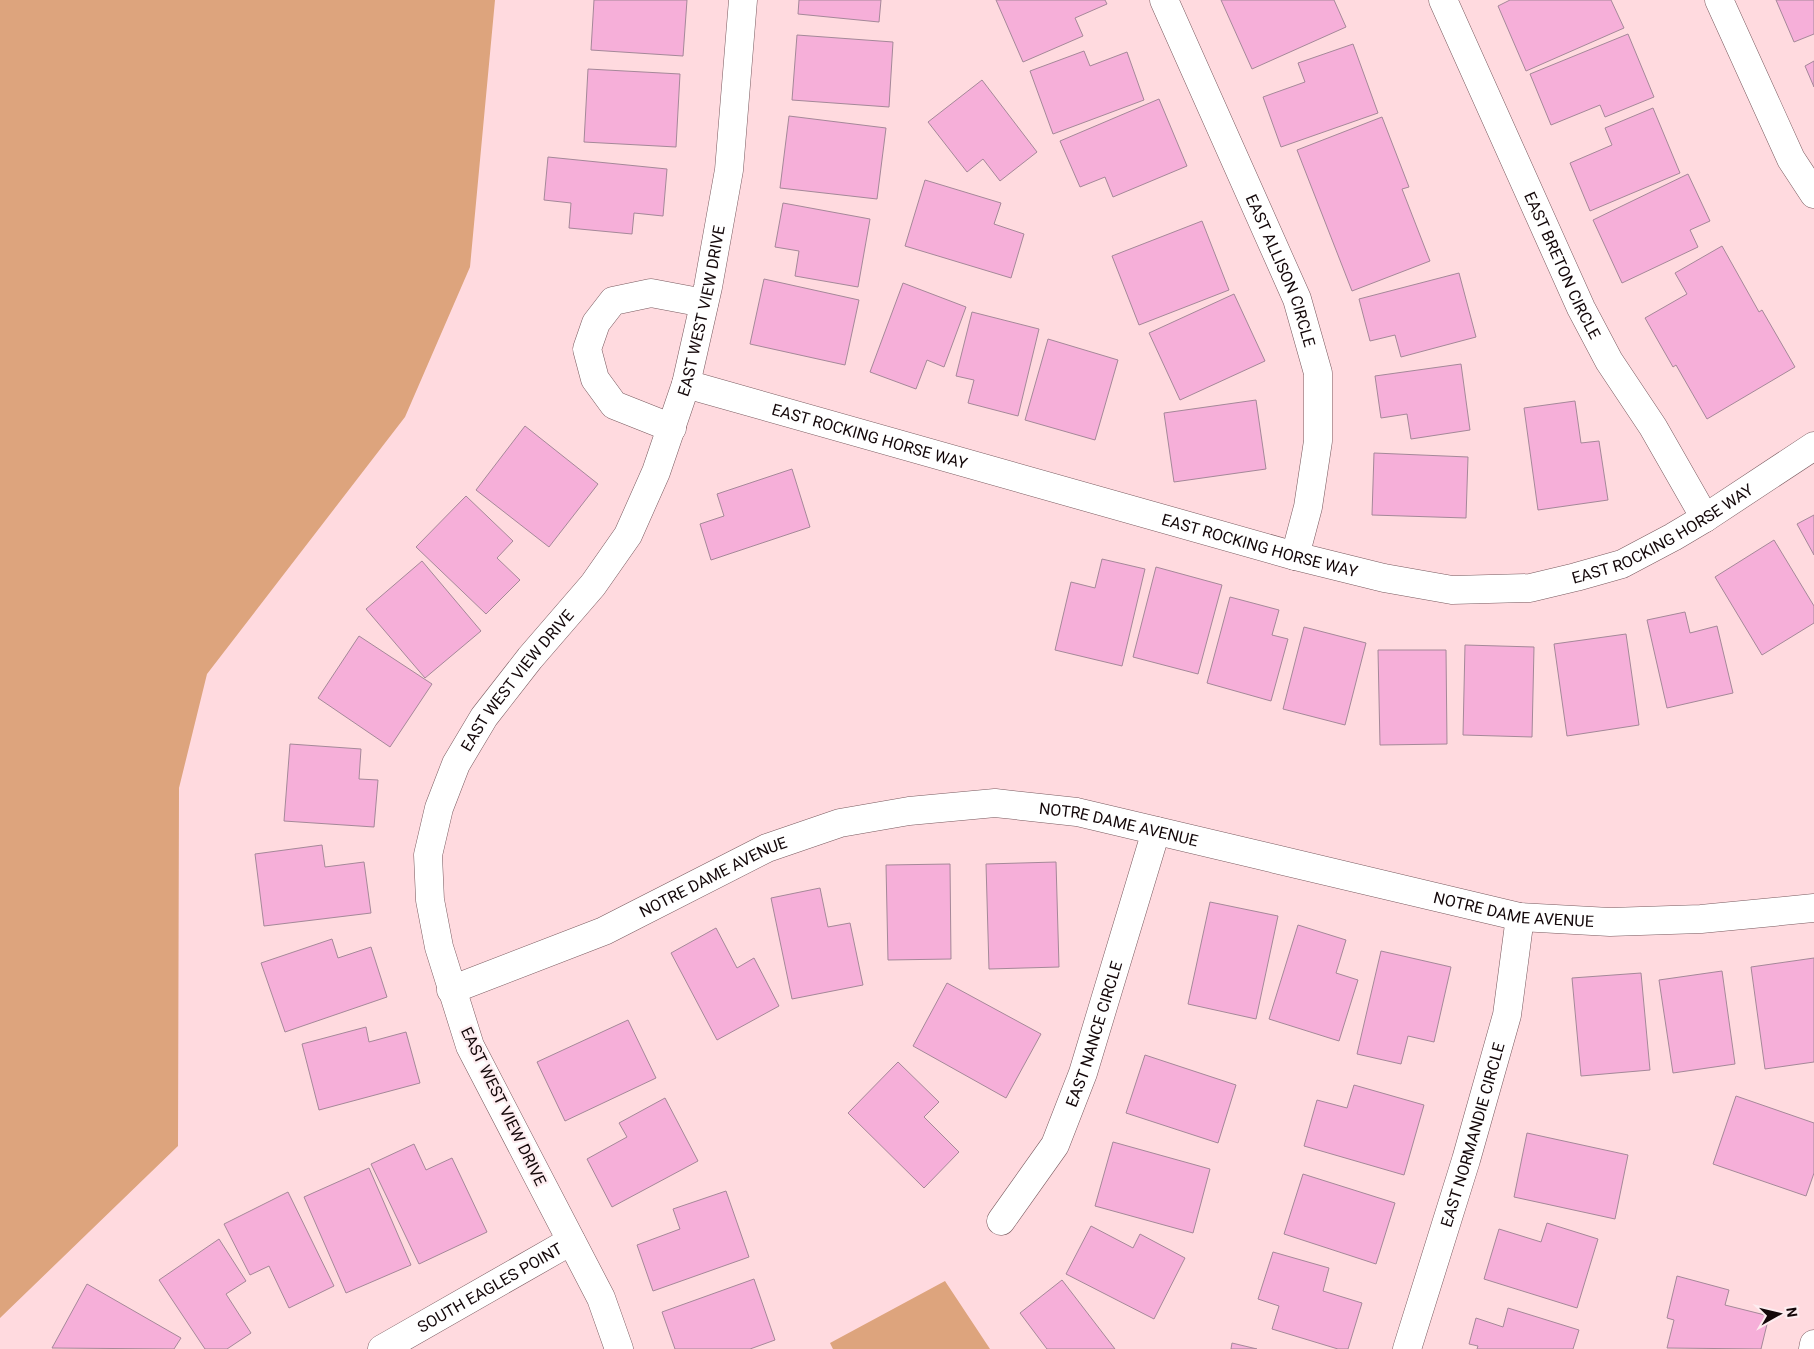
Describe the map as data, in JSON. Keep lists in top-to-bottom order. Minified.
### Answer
{"streets":{"street":["EAST BRETON CIRCLE","EAST ALLISON CIRCLE","EAST WEST VIEW DRIVE","EAST ROCKING HORSE WAY","NOTRE DAME AVENUE","EAST NANCE CIRCLE","EAST NORMANDIE CIRCLE","SOUTH EAGLES POINT"]},"crossings":[["EAST BRETON CIRCLE","EAST ROCKING HORSE WAY"],["EAST ALLISON CIRCLE","EAST ROCKING HORSE WAY"],["EAST WEST VIEW DRIVE","EAST ROCKING HORSE WAY"],["EAST WEST VIEW DRIVE","NOTRE DAME AVENUE"],["EAST WEST VIEW DRIVE","SOUTH EAGLES POINT"],["NOTRE DAME AVENUE","EAST NANCE CIRCLE"],["NOTRE DAME AVENUE","EAST NORMANDIE CIRCLE"]],"north":"right"}
